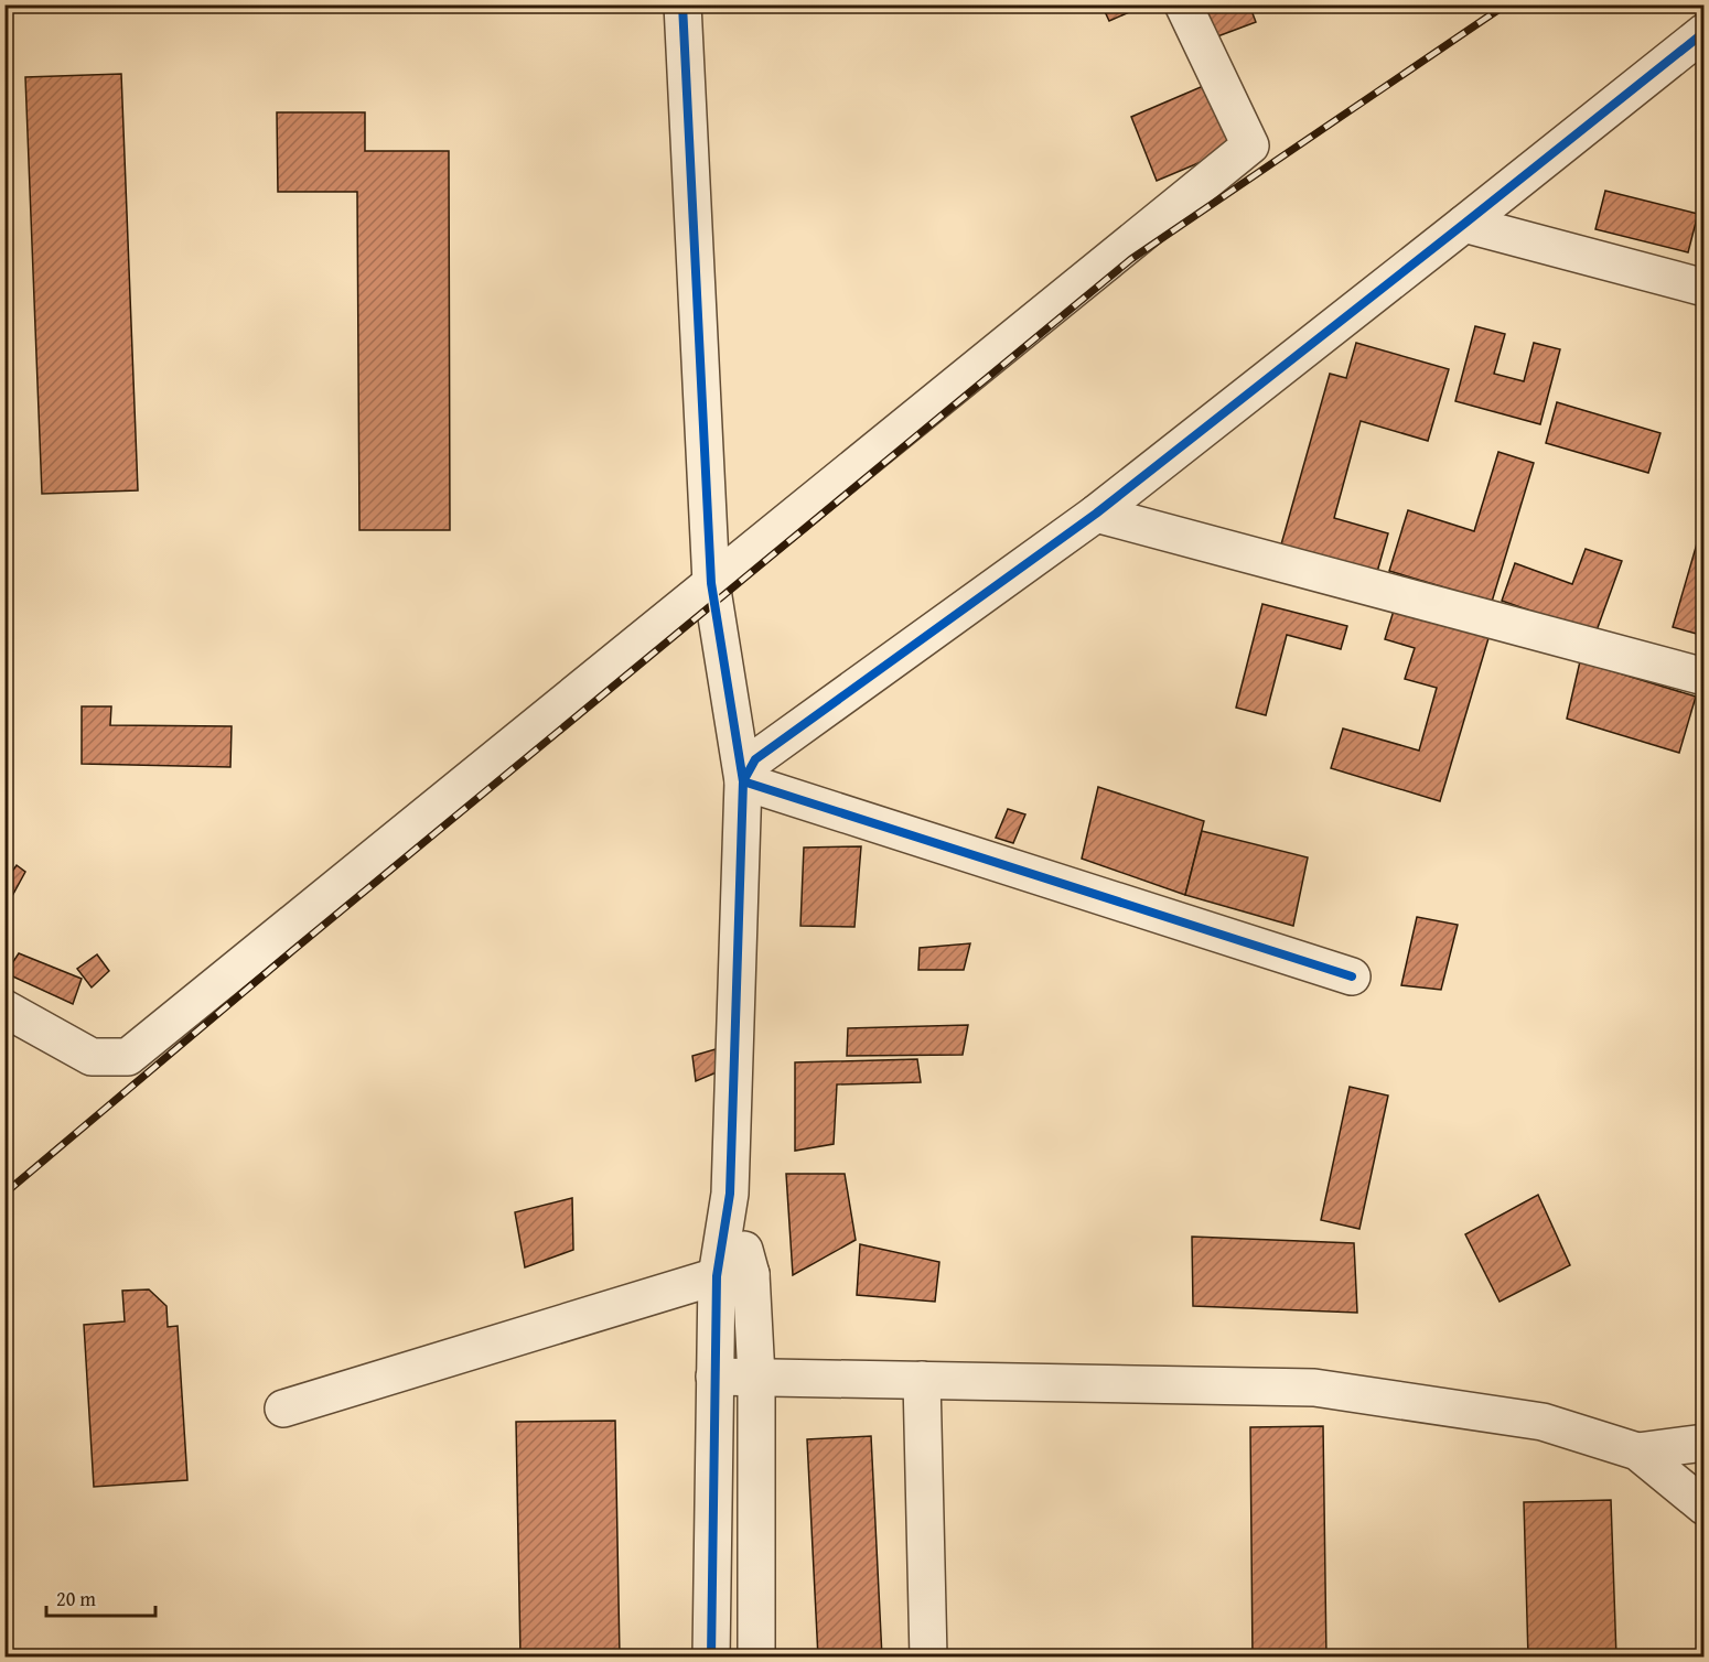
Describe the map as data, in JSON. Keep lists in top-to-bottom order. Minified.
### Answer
{"scale_bar":"20 m"}
